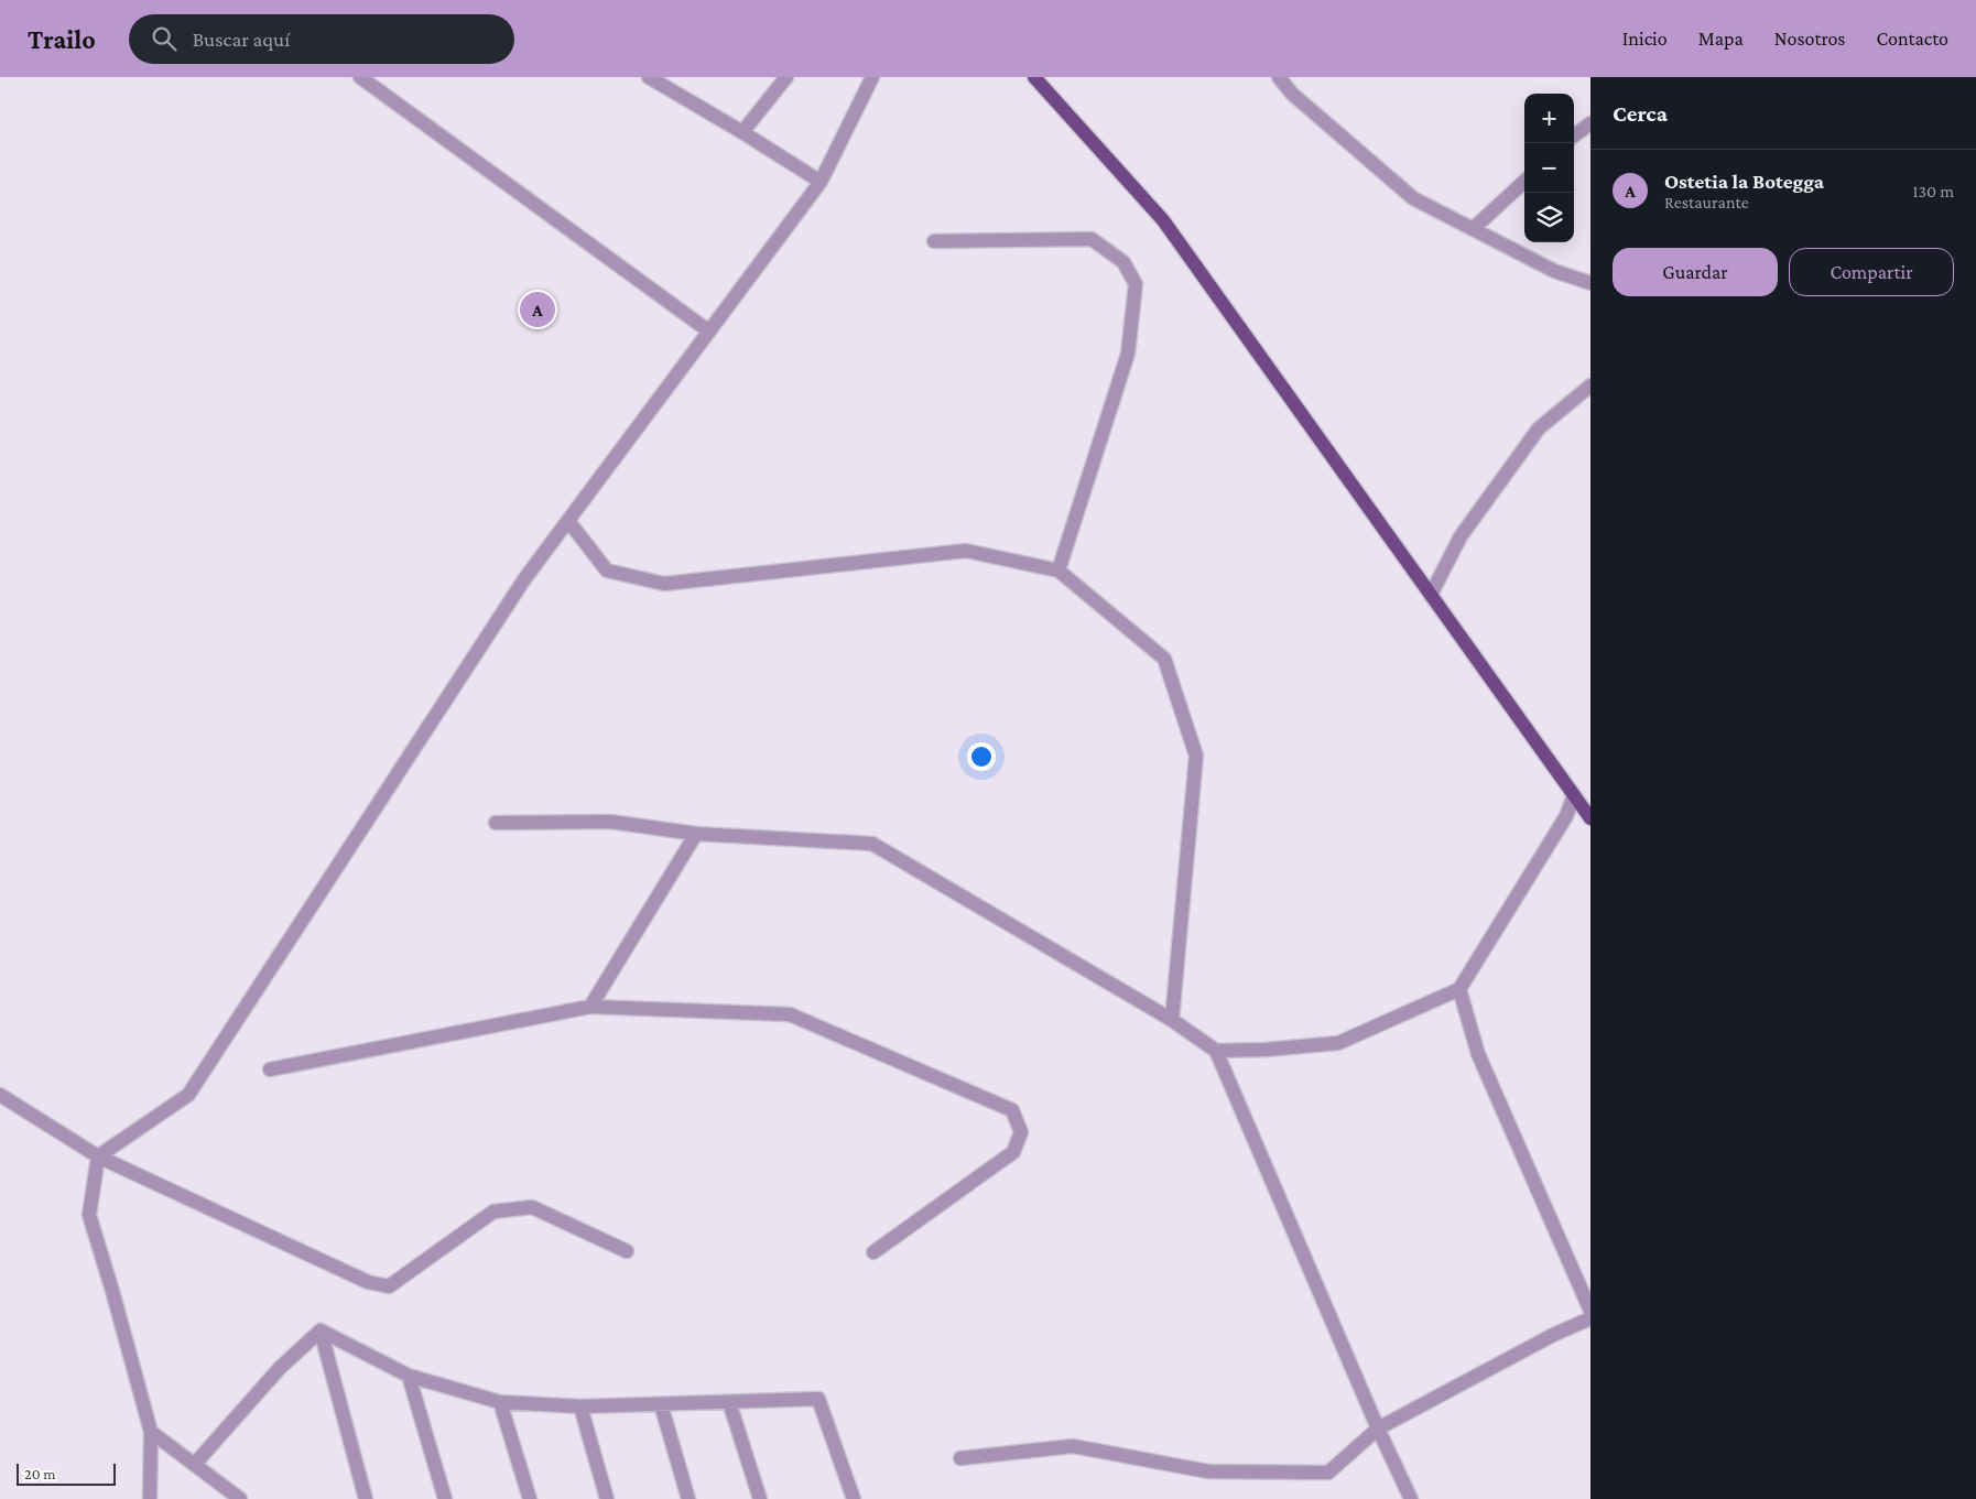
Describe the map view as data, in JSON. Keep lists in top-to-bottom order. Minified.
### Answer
{"scale_bar":"20 m","page":{"header":"Trailo","search":"Buscar aquí","nav":["Inicio","Mapa","Nosotros","Contacto"],"heading":"Cerca","map_buttons":["+","−"],"list":[{"mark":"A","name":"Ostetia la Botegga","note":"Restaurante","value":"130 m"}],"buttons":["Guardar","Compartir"],"pins":"A","scale":"20 m"}}
